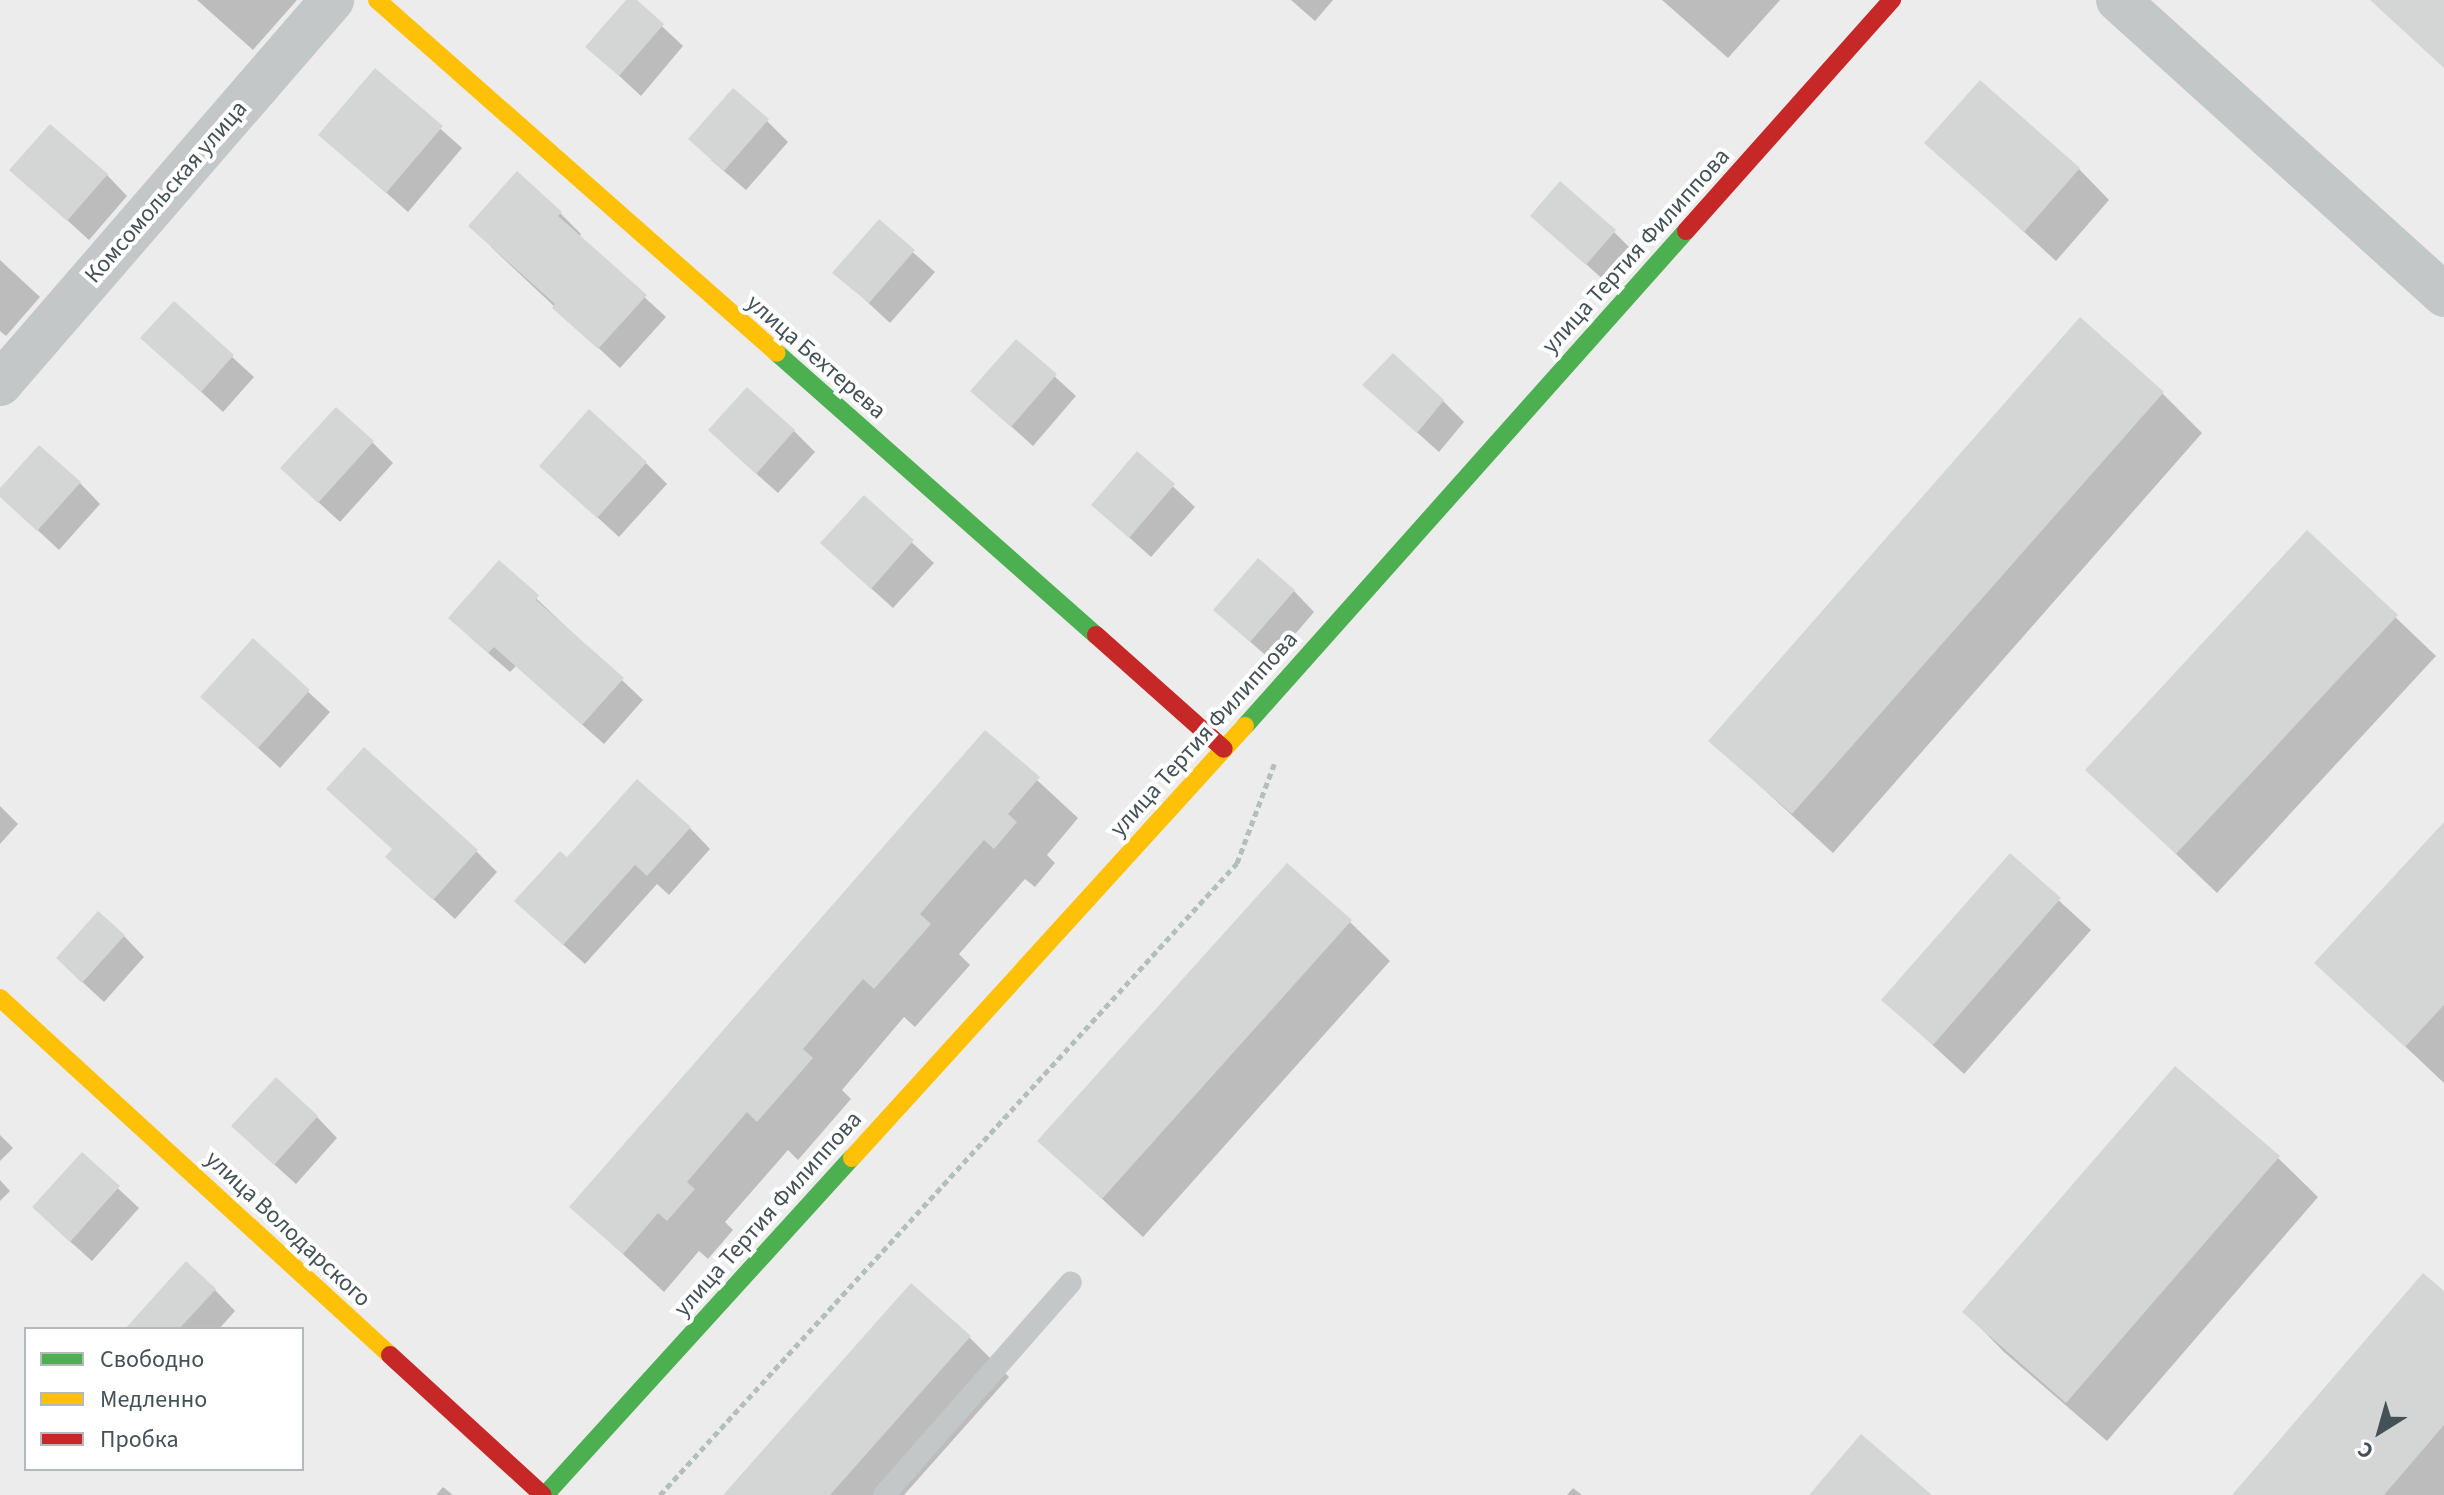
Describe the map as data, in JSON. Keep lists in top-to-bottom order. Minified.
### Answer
{"streets":{"street":["Комсомольская улица","улица Тертия Филиппова","улица Бехтерева","улица Володарского"]},"crossings":[["улица Тертия Филиппова","улица Бехтерева"],["улица Тертия Филиппова","улица Володарского"]],"legend":["Свободно","Медленно","Пробка"],"north":"bottom left"}
